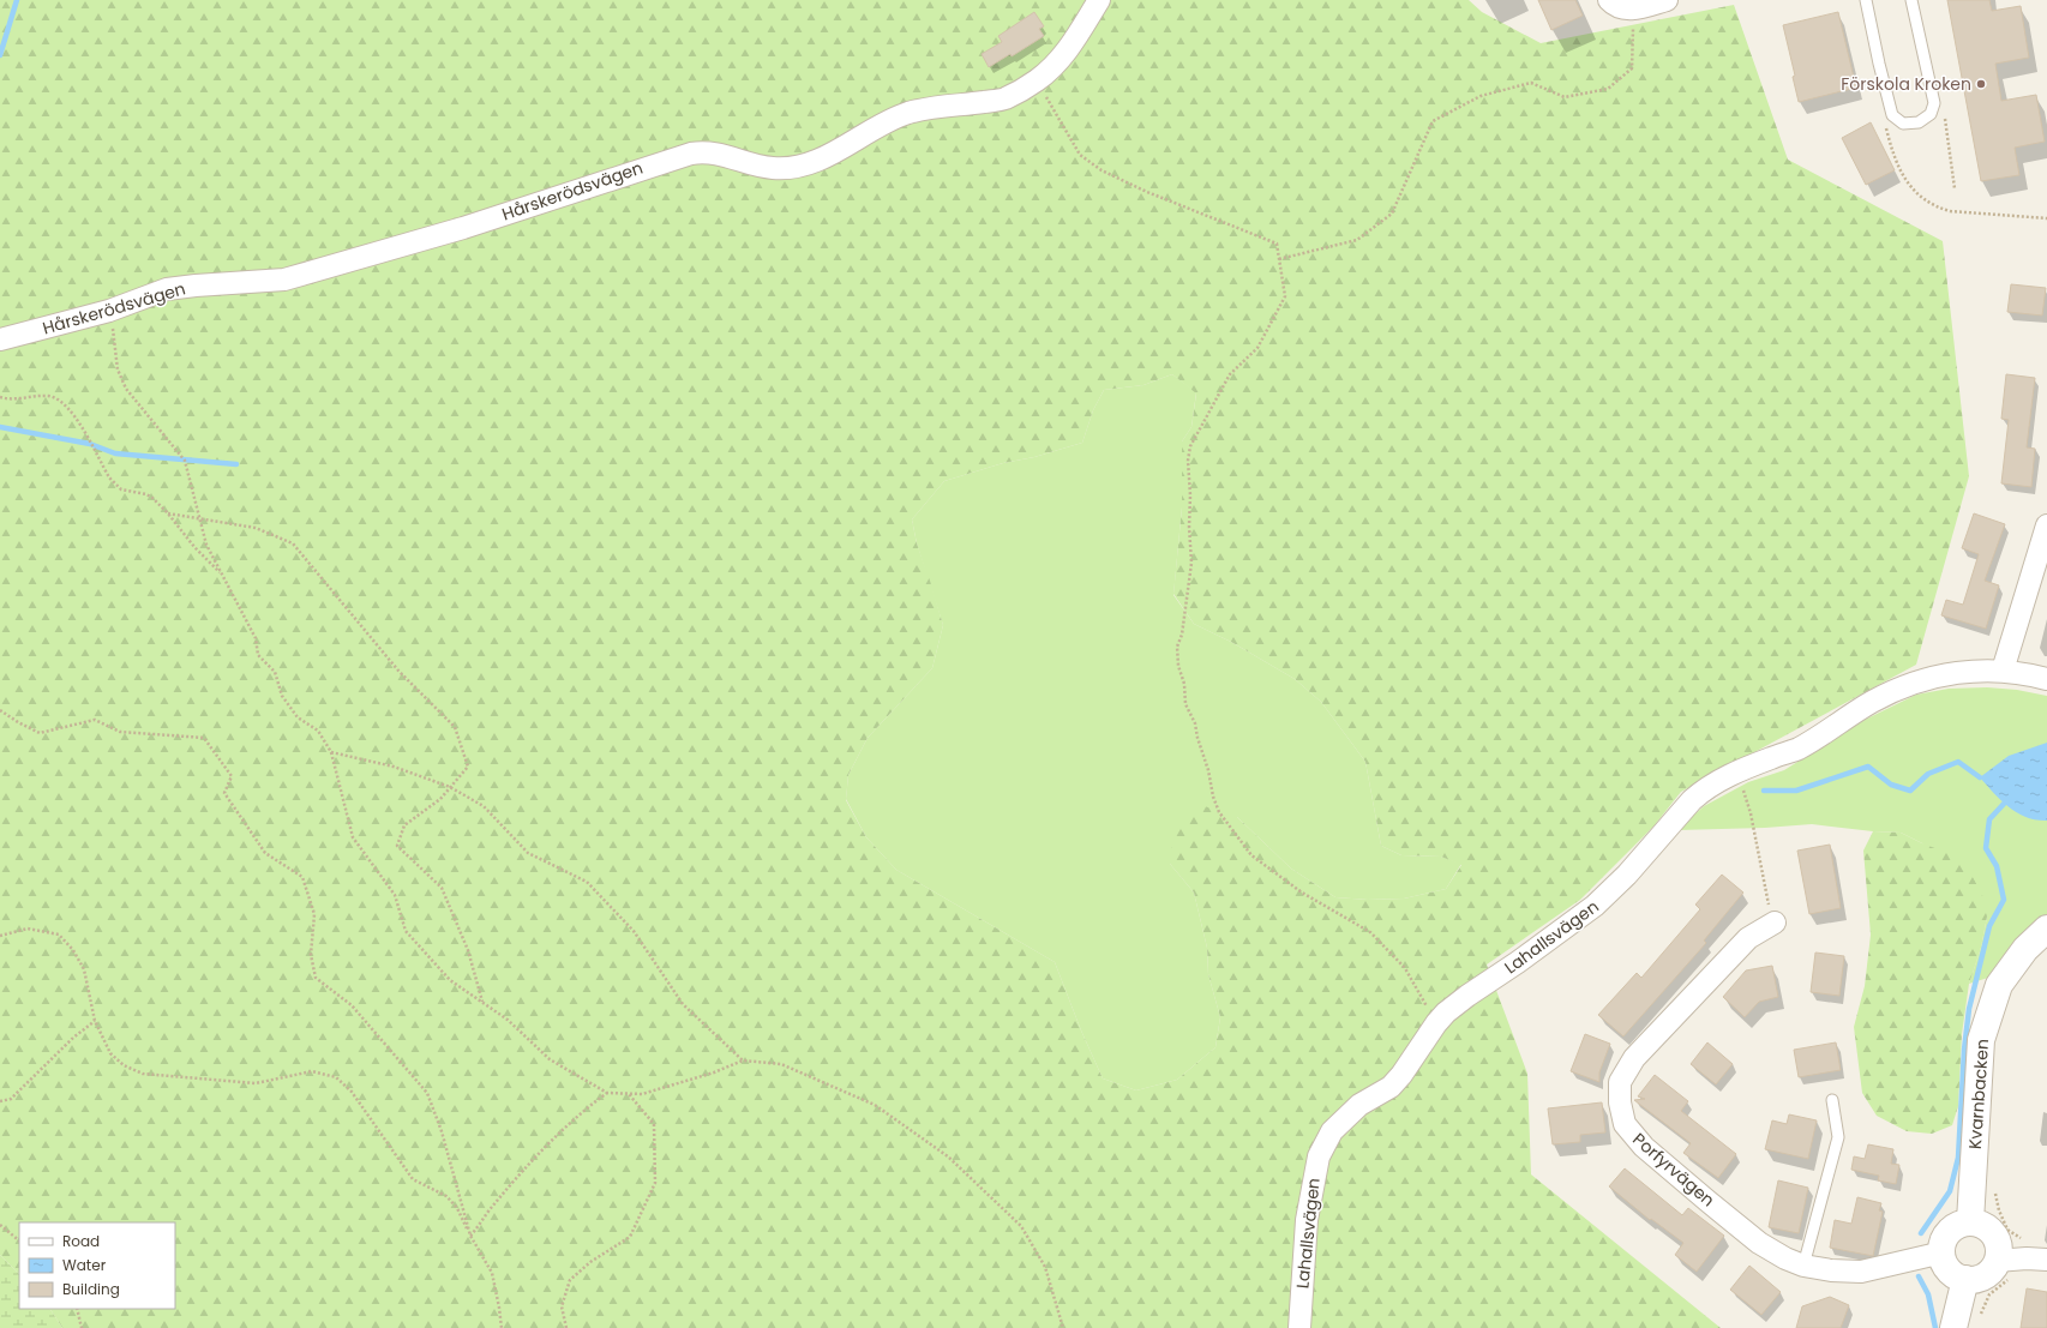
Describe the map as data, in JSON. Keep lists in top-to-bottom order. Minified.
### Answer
{"streets":{"street":["Hårskerödsvägen","Lahallsvägen","Kvarnbacken","Porfyrvägen"]},"crossings":[["Kvarnbacken","Porfyrvägen"]],"places":["Förskola Kroken"],"legend":["Road","Water","Building"]}
